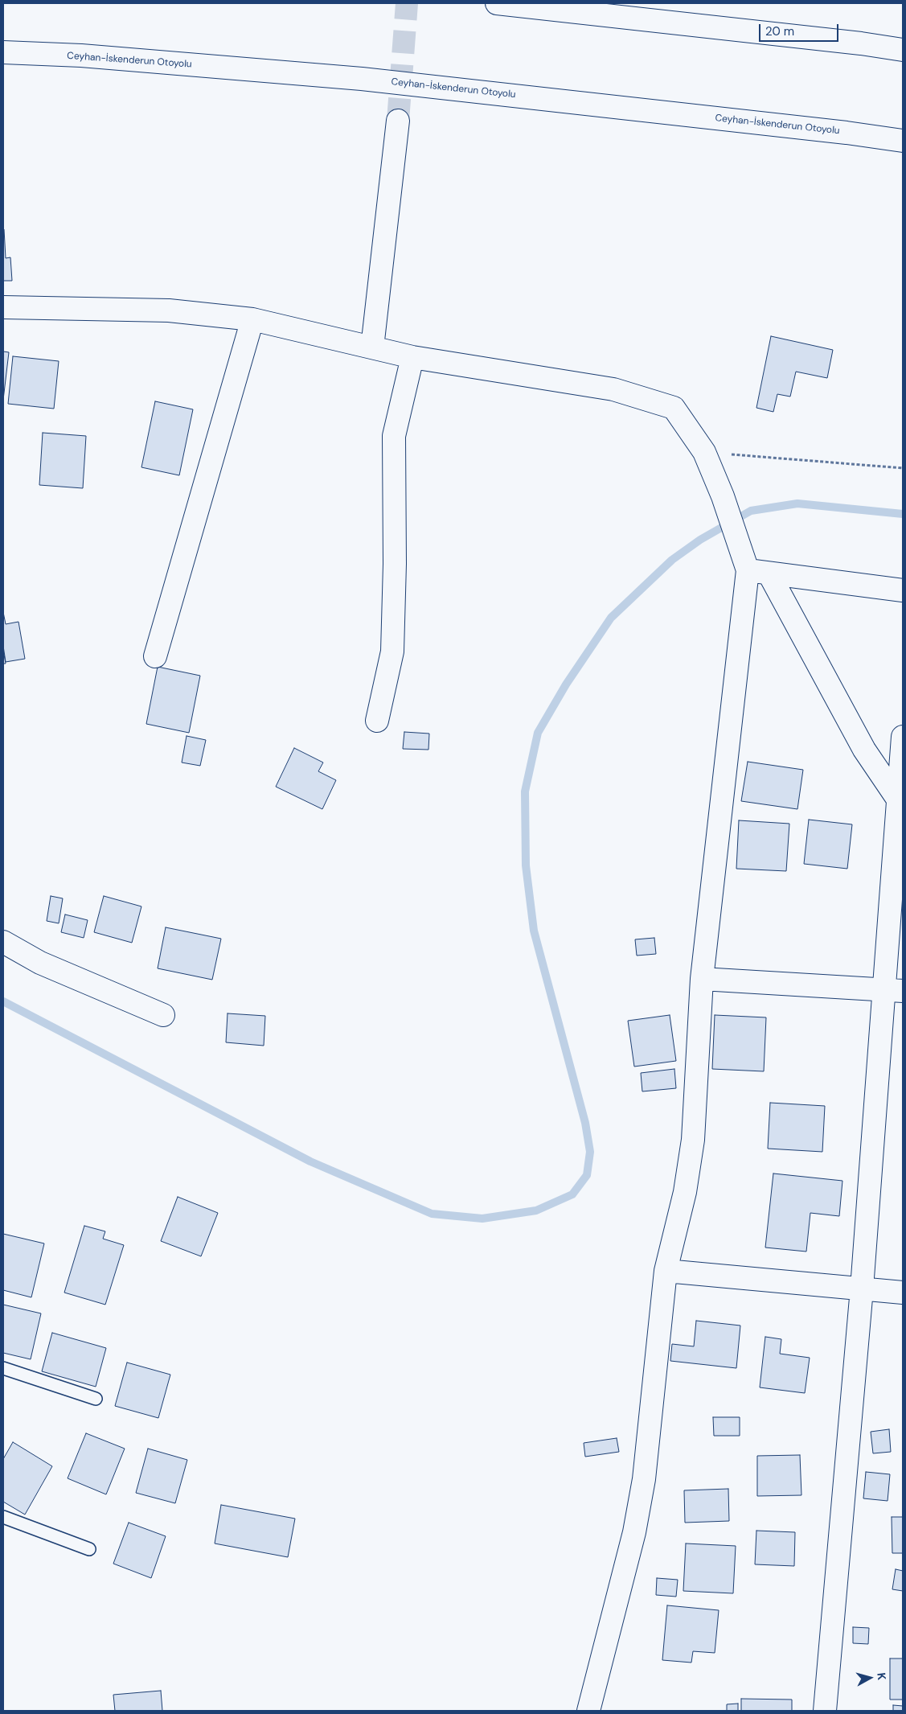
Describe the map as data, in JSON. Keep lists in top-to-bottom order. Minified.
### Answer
{"streets":{"main road":["Ceyhan-İskenderun Otoyolu"]},"scale_bar":"20 m","north":"right"}
